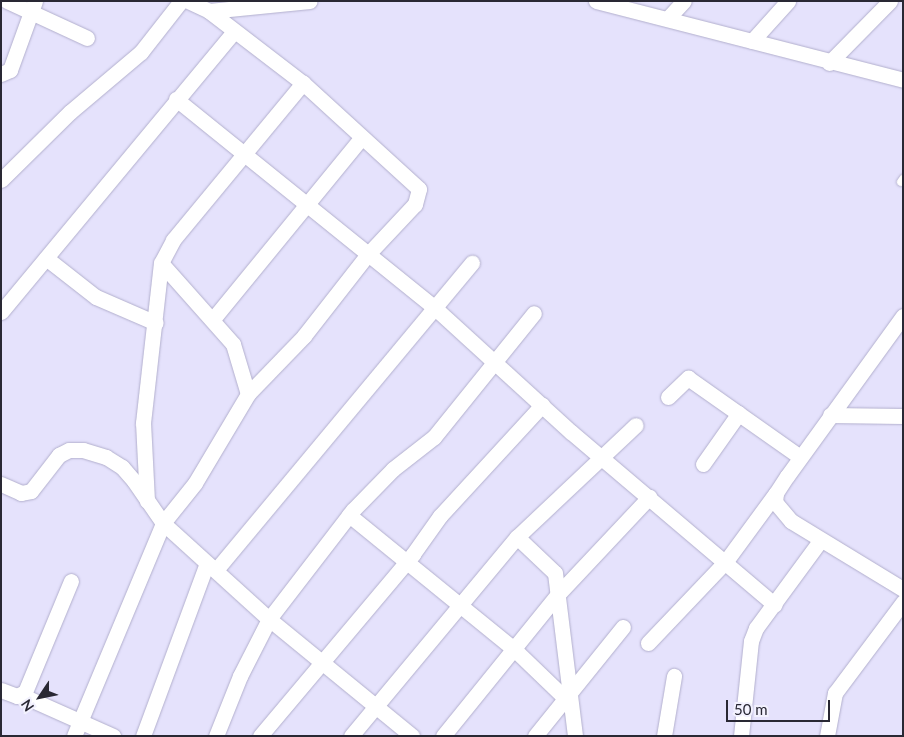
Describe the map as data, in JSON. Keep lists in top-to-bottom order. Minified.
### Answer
{"scale_bar":"50 m","north":"bottom left"}
